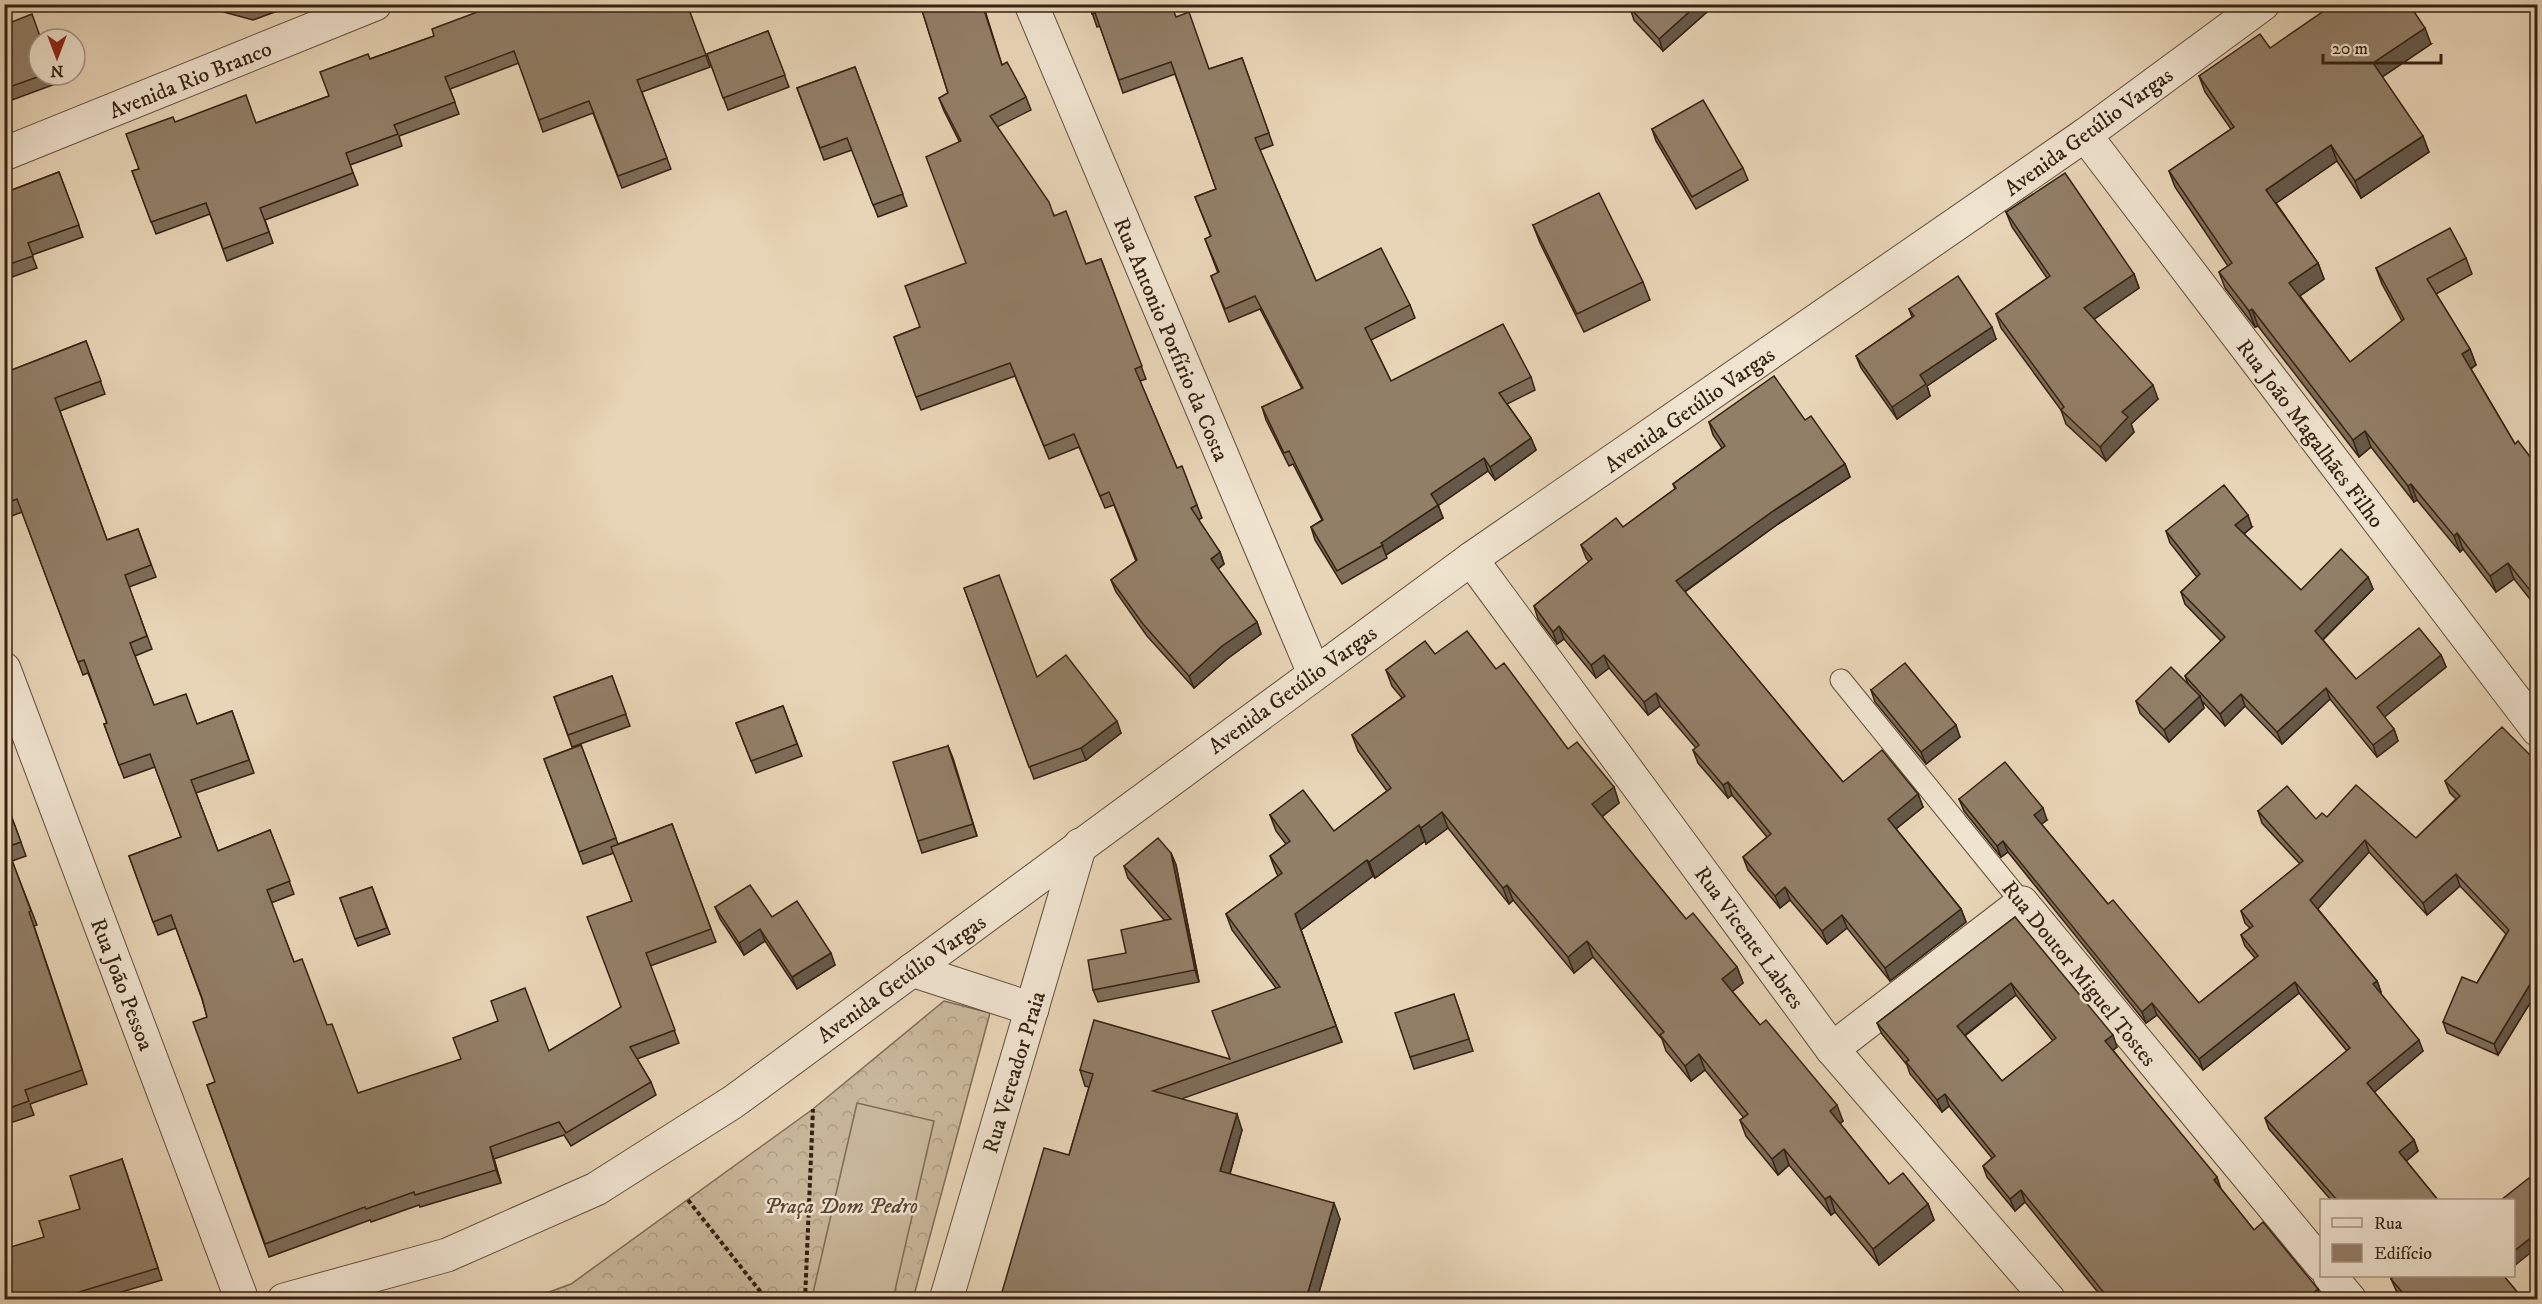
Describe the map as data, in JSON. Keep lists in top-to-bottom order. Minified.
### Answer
{"streets":{"street":["Avenida Rio Branco","Avenida Getúlio Vargas","Rua Antonio Porfírio da Costa","Rua João Magalhães Filho","Rua Vicente Labres","Rua Doutor Miguel Tostes","Rua João Pessoa","Rua Vereador Praia"]},"crossings":[["Avenida Getúlio Vargas","Rua Antonio Porfírio da Costa"],["Avenida Getúlio Vargas","Rua João Magalhães Filho"],["Avenida Getúlio Vargas","Rua Vicente Labres"],["Avenida Getúlio Vargas","Rua Vereador Praia"]],"parks":["Praça Dom Pedro"],"legend":["Rua","Edifício"],"scale_bar":"20 m","north":"bottom"}
